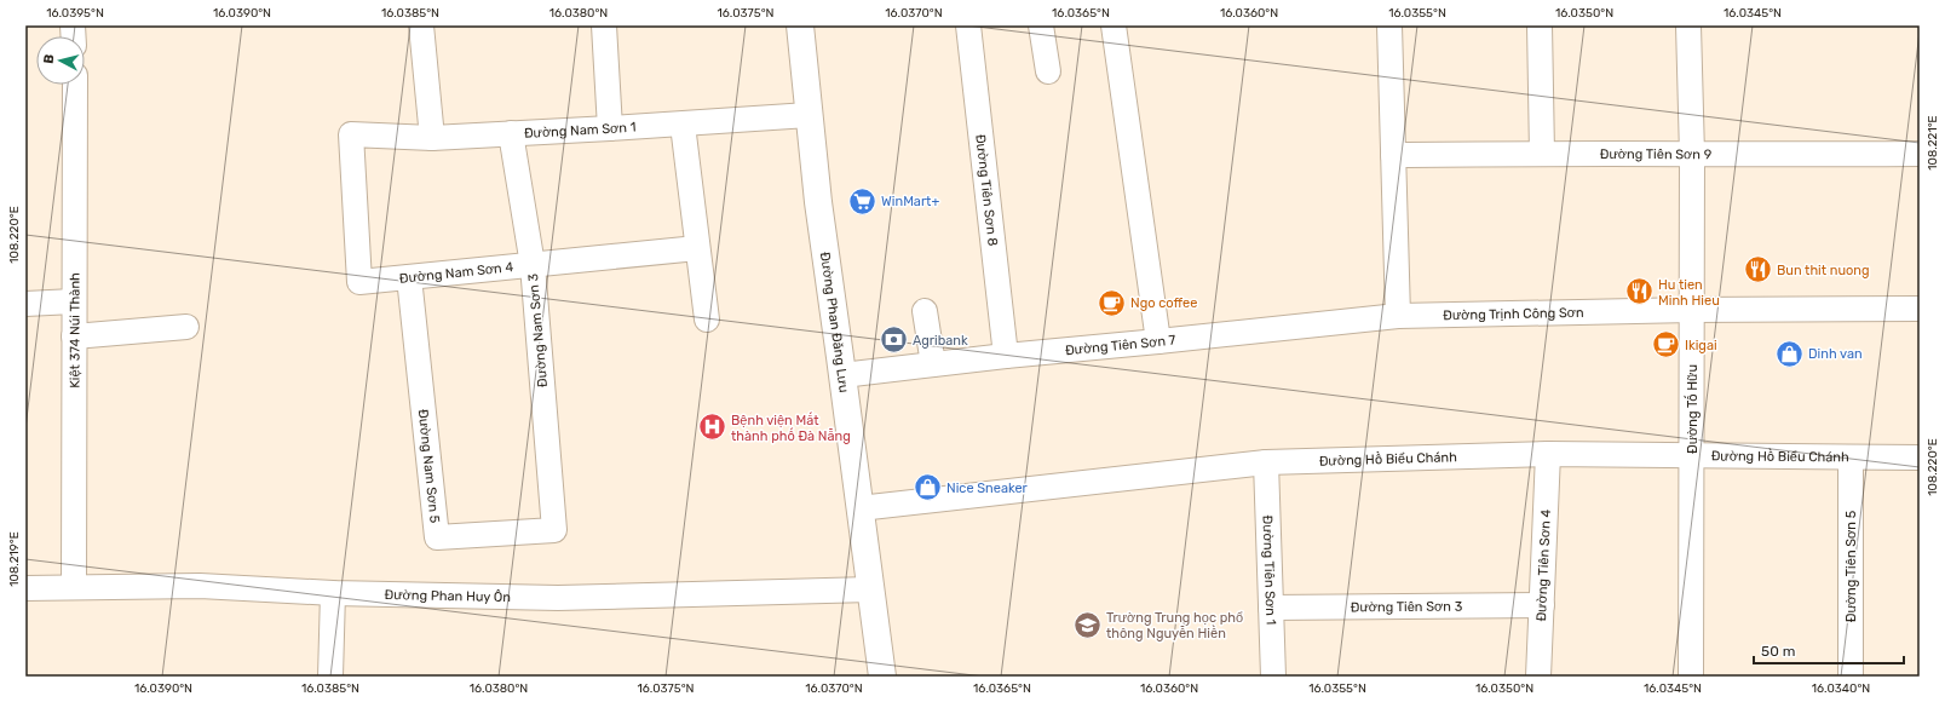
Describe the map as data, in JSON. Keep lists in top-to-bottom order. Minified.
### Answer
{"streets":{"street":["Đường Nam Sơn 1","Đường Tiên Sơn 9","Đường Tiên Sơn 8","Đường Nam Sơn 4","Đường Trịnh Công Sơn","Đường Phan Đăng Lưu","Kiệt 374 Núi Thành","Đường Nam Sơn 3","Đường Tiên Sơn 7","Đường Tố Hữu","Đường Hồ Biểu Chánh","Đường Nam Sơn 5","Đường Tiên Sơn 4","Đường Tiên Sơn 5","Đường Tiên Sơn 1","Đường Phan Huy Ôn","Đường Tiên Sơn 3"]},"crossings":[["Đường Nam Sơn 1","Đường Nam Sơn 4"],["Đường Nam Sơn 1","Đường Phan Đăng Lưu"],["Đường Nam Sơn 1","Đường Nam Sơn 3"],["Đường Tiên Sơn 9","Đường Tố Hữu"],["Đường Tiên Sơn 8","Đường Tiên Sơn 7"],["Đường Nam Sơn 4","Đường Nam Sơn 3"],["Đường Nam Sơn 4","Đường Nam Sơn 5"],["Đường Trịnh Công Sơn","Đường Tiên Sơn 7"],["Đường Trịnh Công Sơn","Đường Tố Hữu"],["Đường Phan Đăng Lưu","Đường Tiên Sơn 7"],["Đường Phan Đăng Lưu","Đường Hồ Biểu Chánh"],["Đường Phan Đăng Lưu","Đường Phan Huy Ôn"],["Kiệt 374 Núi Thành","Đường Phan Huy Ôn"],["Đường Nam Sơn 3","Đường Nam Sơn 5"],["Đường Tố Hữu","Đường Hồ Biểu Chánh"],["Đường Hồ Biểu Chánh","Đường Tiên Sơn 4"],["Đường Hồ Biểu Chánh","Đường Tiên Sơn 5"],["Đường Hồ Biểu Chánh","Đường Tiên Sơn 1"],["Đường Tiên Sơn 4","Đường Tiên Sơn 3"],["Đường Tiên Sơn 1","Đường Tiên Sơn 3"]],"places":{"supermarket":["WinMart+"],"restaurant":["Bun thit nuong","Hu tien Minh Hieu"],"cafe":["Ngo coffee","Ikigai"],"bank":["Agribank"],"shop":["Dinh van","Nice Sneaker"],"hospital":["Bệnh viện Mắt thành phố Đà Nẵng"],"school or university":["Trường Trung học phổ thông Nguyễn Hiền"]},"scale_bar":"50 m","north":"left","coordinates":["16.0395°N","16.0390°N","16.0385°N","16.0380°N","16.0375°N","16.0370°N","16.0365°N","16.0360°N","16.0355°N","16.0350°N","16.0345°N","108.221°E","108.220°E","108.219°E","16.0340°N"]}
